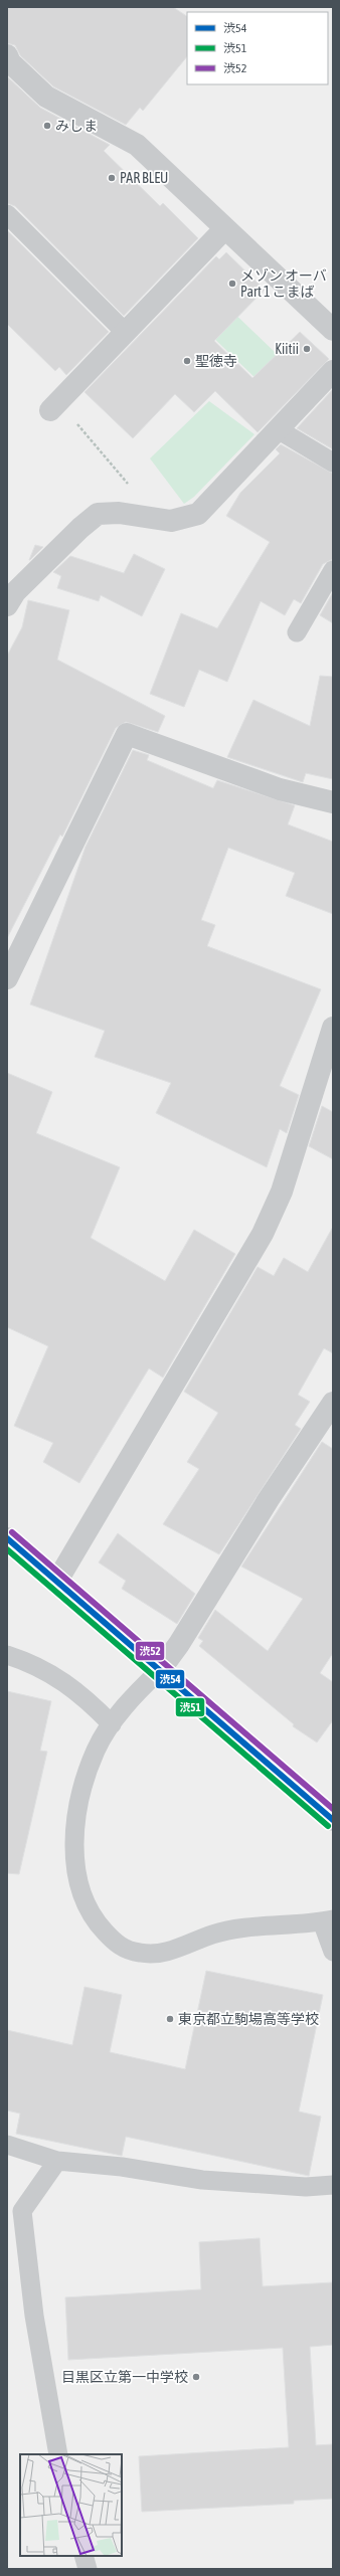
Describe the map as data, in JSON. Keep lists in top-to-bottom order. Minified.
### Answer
{"places":["みしま","PAR BLEU","メゾン オーバ Part 1 こまば","Kiitii","聖徳寺","東京都立駒場高等学校","目黒区立第一中学校"],"lines":["transit line 渋52","transit line 渋54","transit line 渋51"],"legend":["渋54","渋51","渋52"]}
